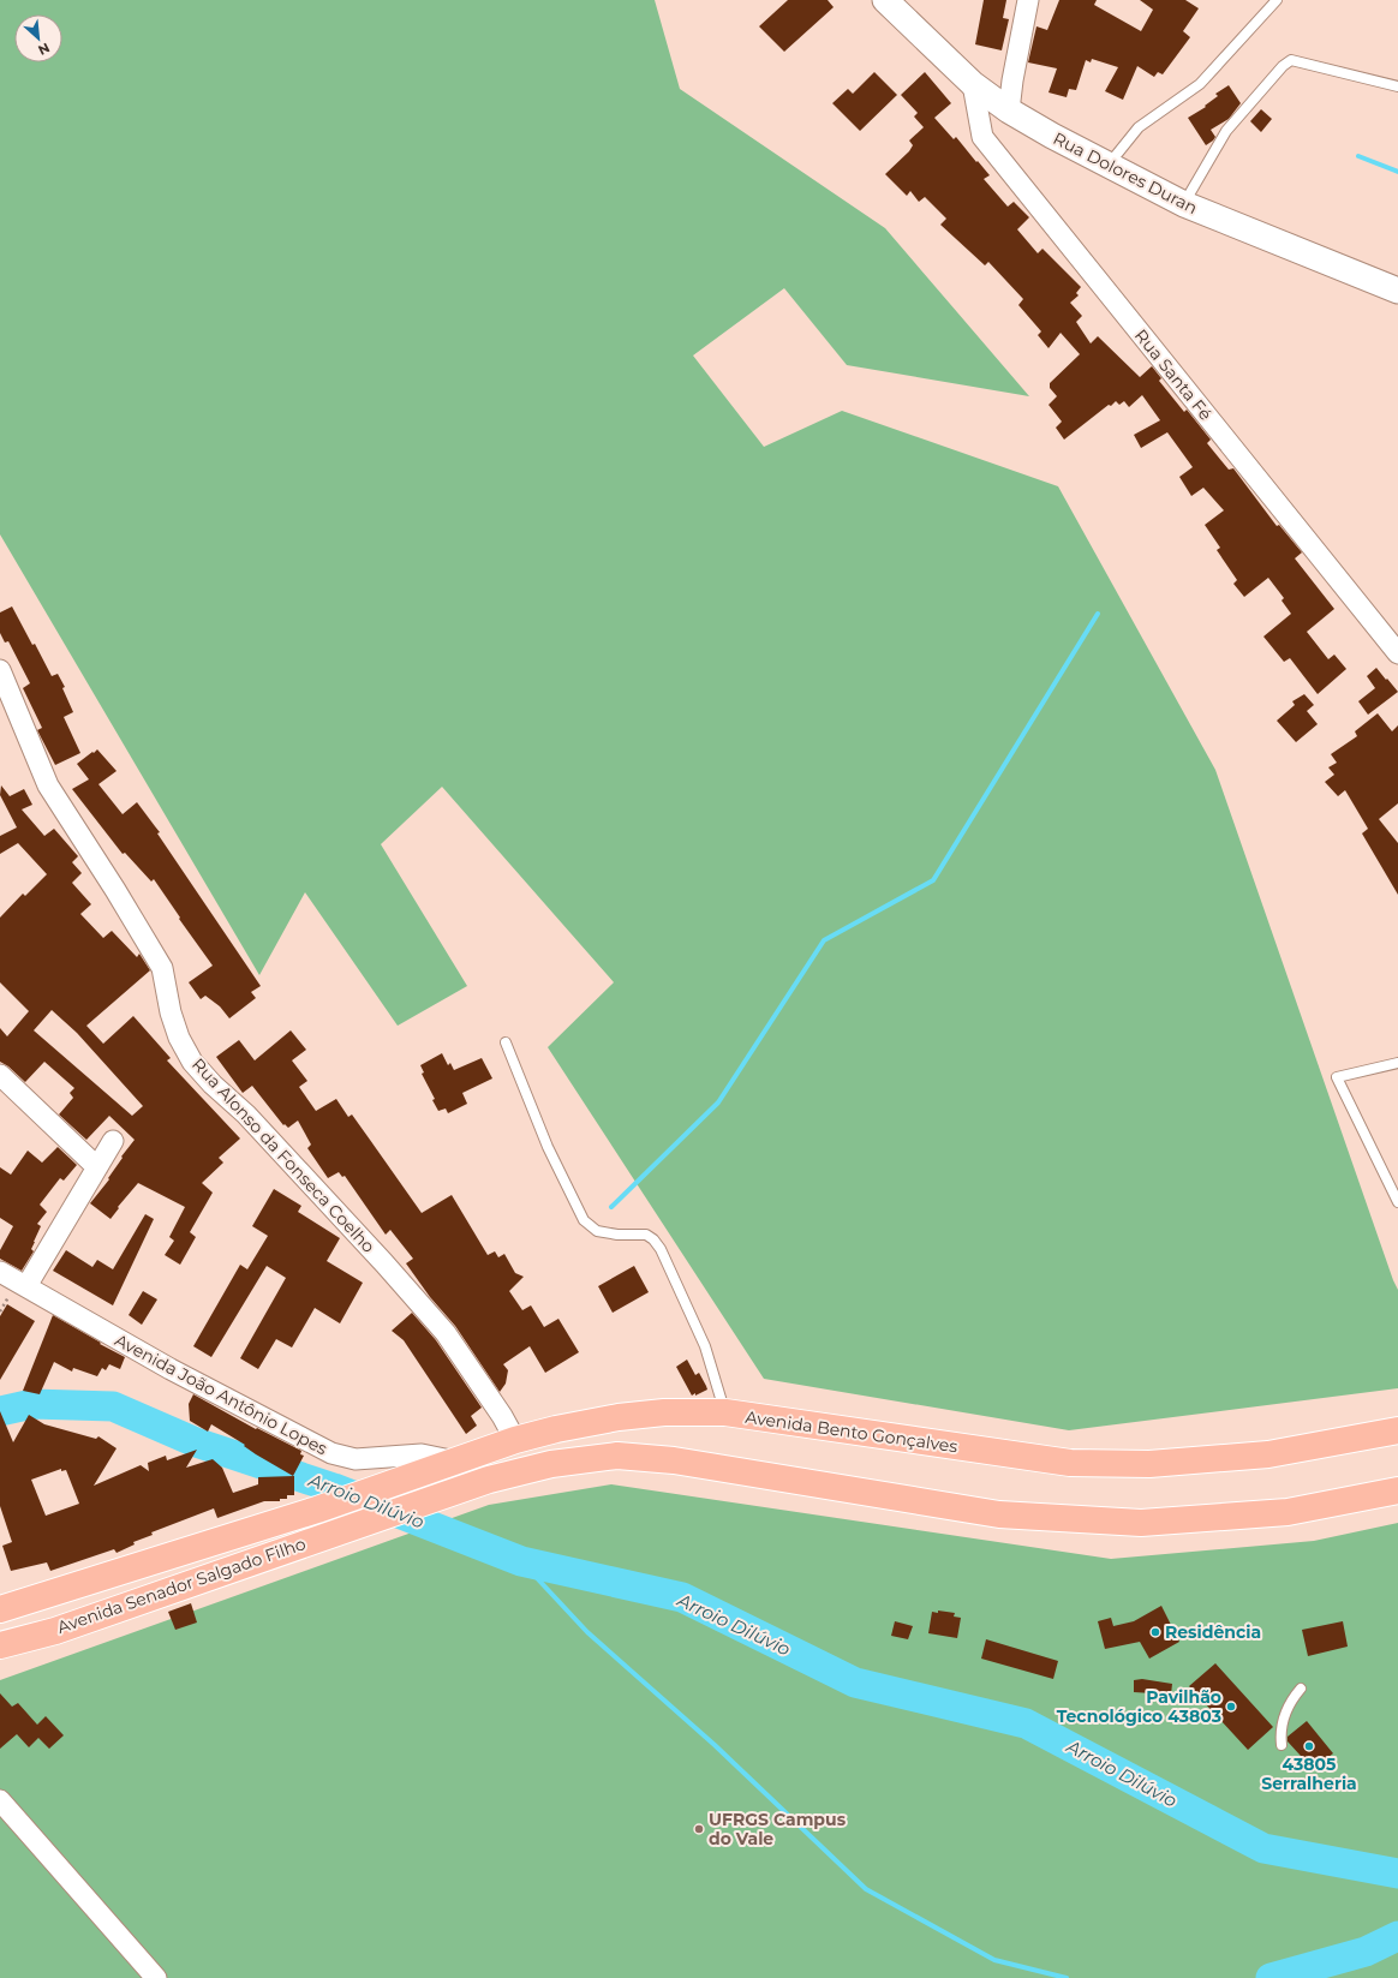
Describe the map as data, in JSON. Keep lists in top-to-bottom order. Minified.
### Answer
{"streets":{"main road":["Avenida Bento Gonçalves","Avenida Senador Salgado Filho"],"street":["Rua Dolores Duran","Rua Santa Fé","Rua Alonso da Fonseca Coelho","Avenida João Antônio Lopes"]},"crossings":[["Rua Dolores Duran","Rua Santa Fé"],["Rua Alonso da Fonseca Coelho","Avenida Bento Gonçalves"],["Avenida João Antônio Lopes","Avenida Bento Gonçalves"],["Avenida Bento Gonçalves","Avenida Senador Salgado Filho"]],"water":["Arroio Dilúvio"],"places":["Residência","Pavilhão Tecnológico 43803","43805 Serralheria","UFRGS Campus do Vale"],"north":"bottom right"}
